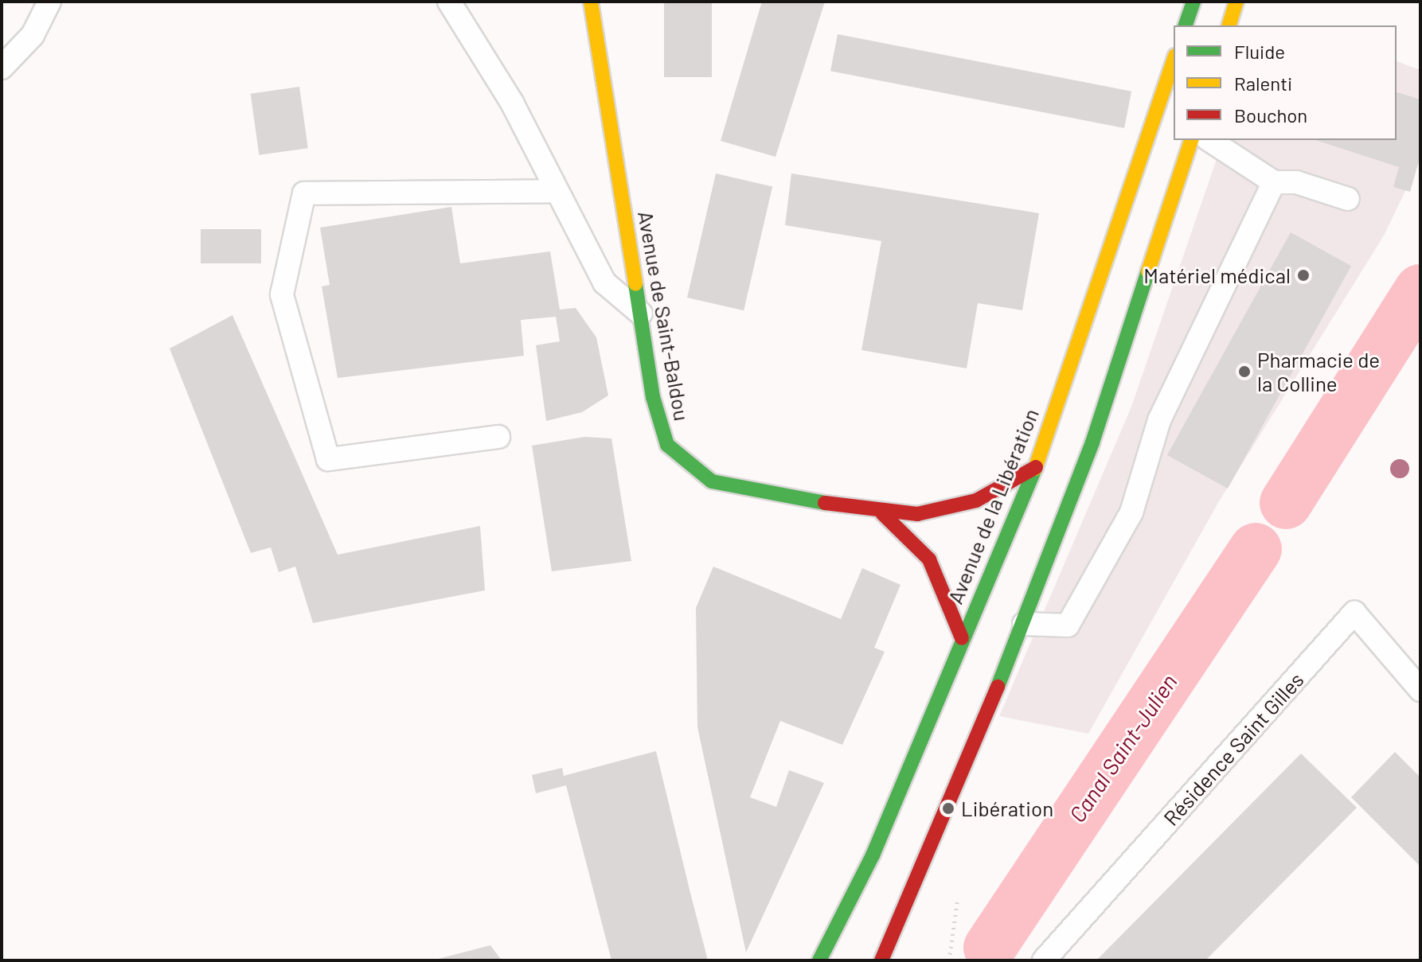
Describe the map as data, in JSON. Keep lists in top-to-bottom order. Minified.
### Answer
{"streets":{"main road":["Avenue de Saint-Baldou","Avenue de la Libération"],"lane":["Résidence Saint Gilles"]},"crossings":[["Avenue de Saint-Baldou","Avenue de la Libération"]],"water":["Canal Saint-Julien"],"places":["Matériel médical","Pharmacie de la Colline","Libération"],"legend":["Fluide","Ralenti","Bouchon"]}
